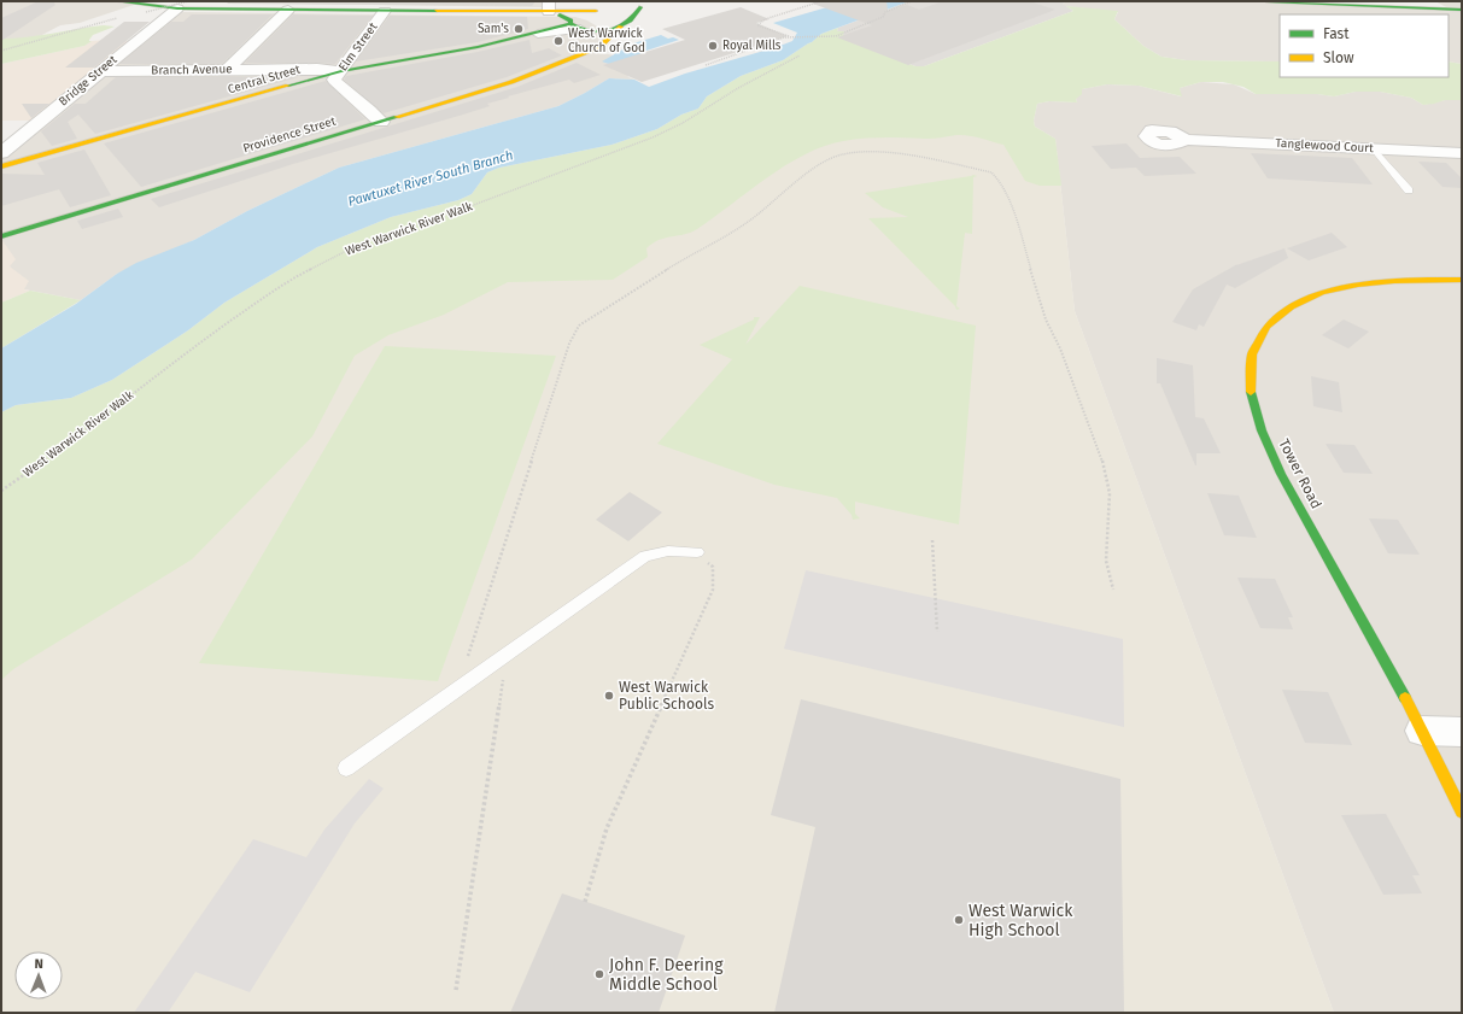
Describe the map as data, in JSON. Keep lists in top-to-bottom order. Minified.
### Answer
{"streets":{"main road":["Central Street","Providence Street","Tower Road"],"street":["Elm Street","Branch Avenue","Bridge Street","Tanglewood Court"],"path":["West Warwick River Walk"]},"crossings":[["Elm Street","Branch Avenue"],["Elm Street","Central Street"],["Elm Street","Providence Street"],["Branch Avenue","Central Street"],["Branch Avenue","Bridge Street"]],"water":["Pawtuxet River South Branch"],"places":["Sam's","West Warwick Church of God","Royal Mills","West Warwick Public Schools","West Warwick High School","John F. Deering Middle School"],"legend":["Fast","Slow"],"north":"top"}
